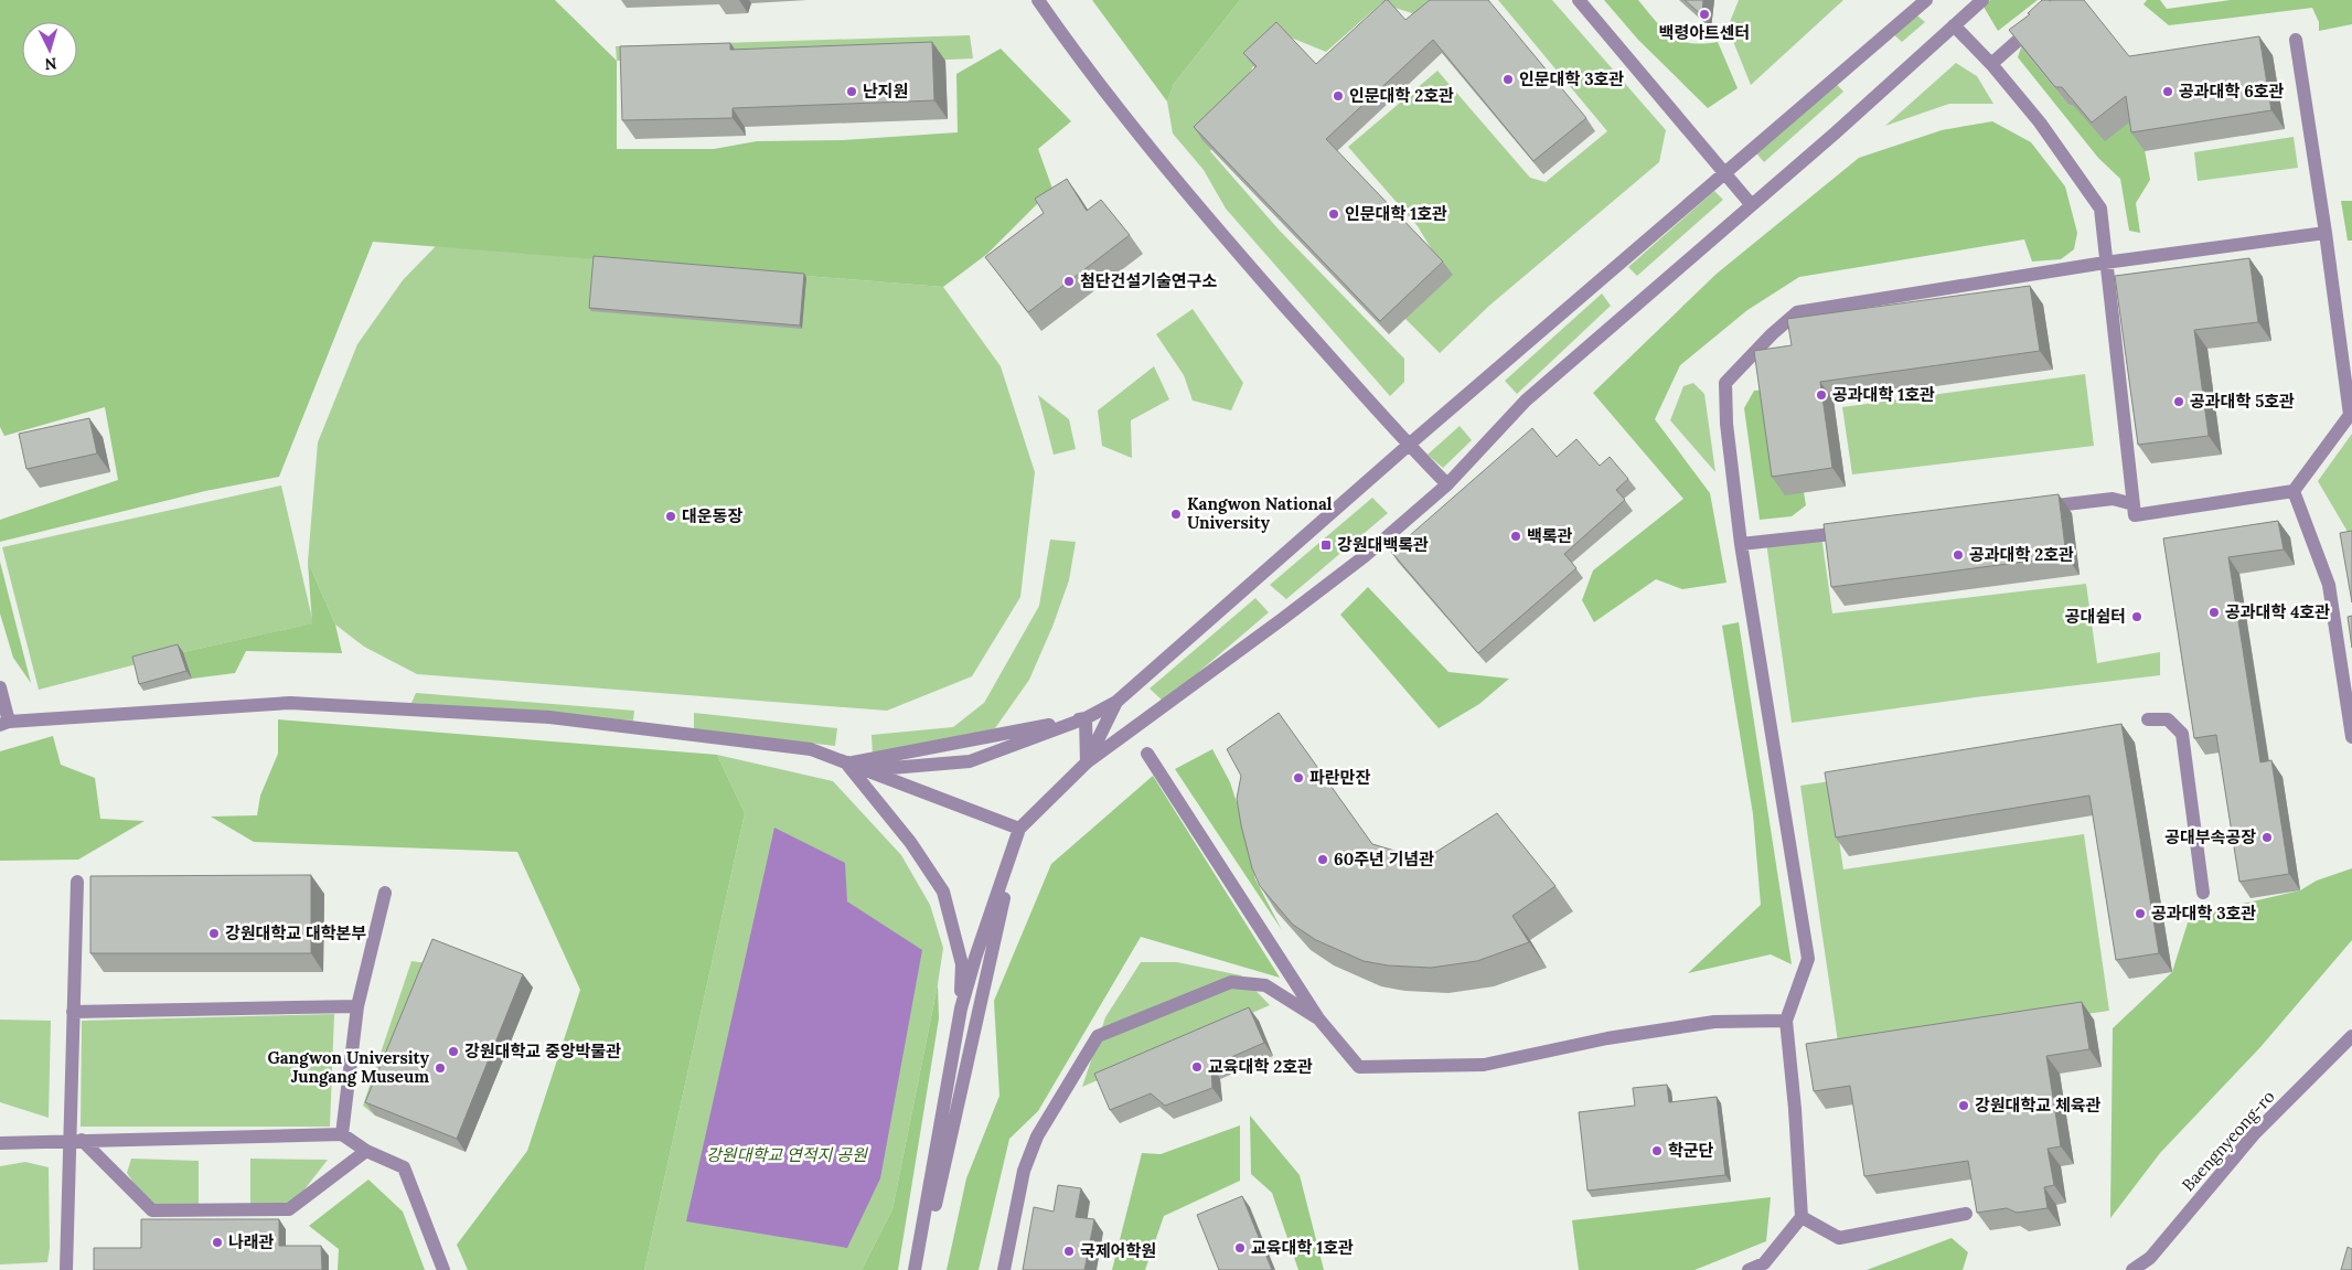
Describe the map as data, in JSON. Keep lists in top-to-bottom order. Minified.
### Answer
{"streets":{"street":["Baengnyeong-ro"]},"parks":["강원대학교 연적지 공원"],"places":{"other":["백령아트센터","인문대학 3호관","난지원","공과대학 6호관","인문대학 2호관","인문대학 1호관","첨단건설기술연구소","공과대학 1호관","공과대학 5호관","Kangwon National University","대운동장","백록관","공과대학 2호관","공과대학 4호관","공대쉼터","파란만잔","공대부속공장","60주년 기념관","공과대학 3호관","강원대학교 대학본부","강원대학교 중앙박물관","교육대학 2호관","Gangwon University Jungang Museum","강원대학교 체육관","학군단","나래관","교육대학 1호관","국제어학원"],"transit":["강원대백록관"]},"north":"bottom"}
